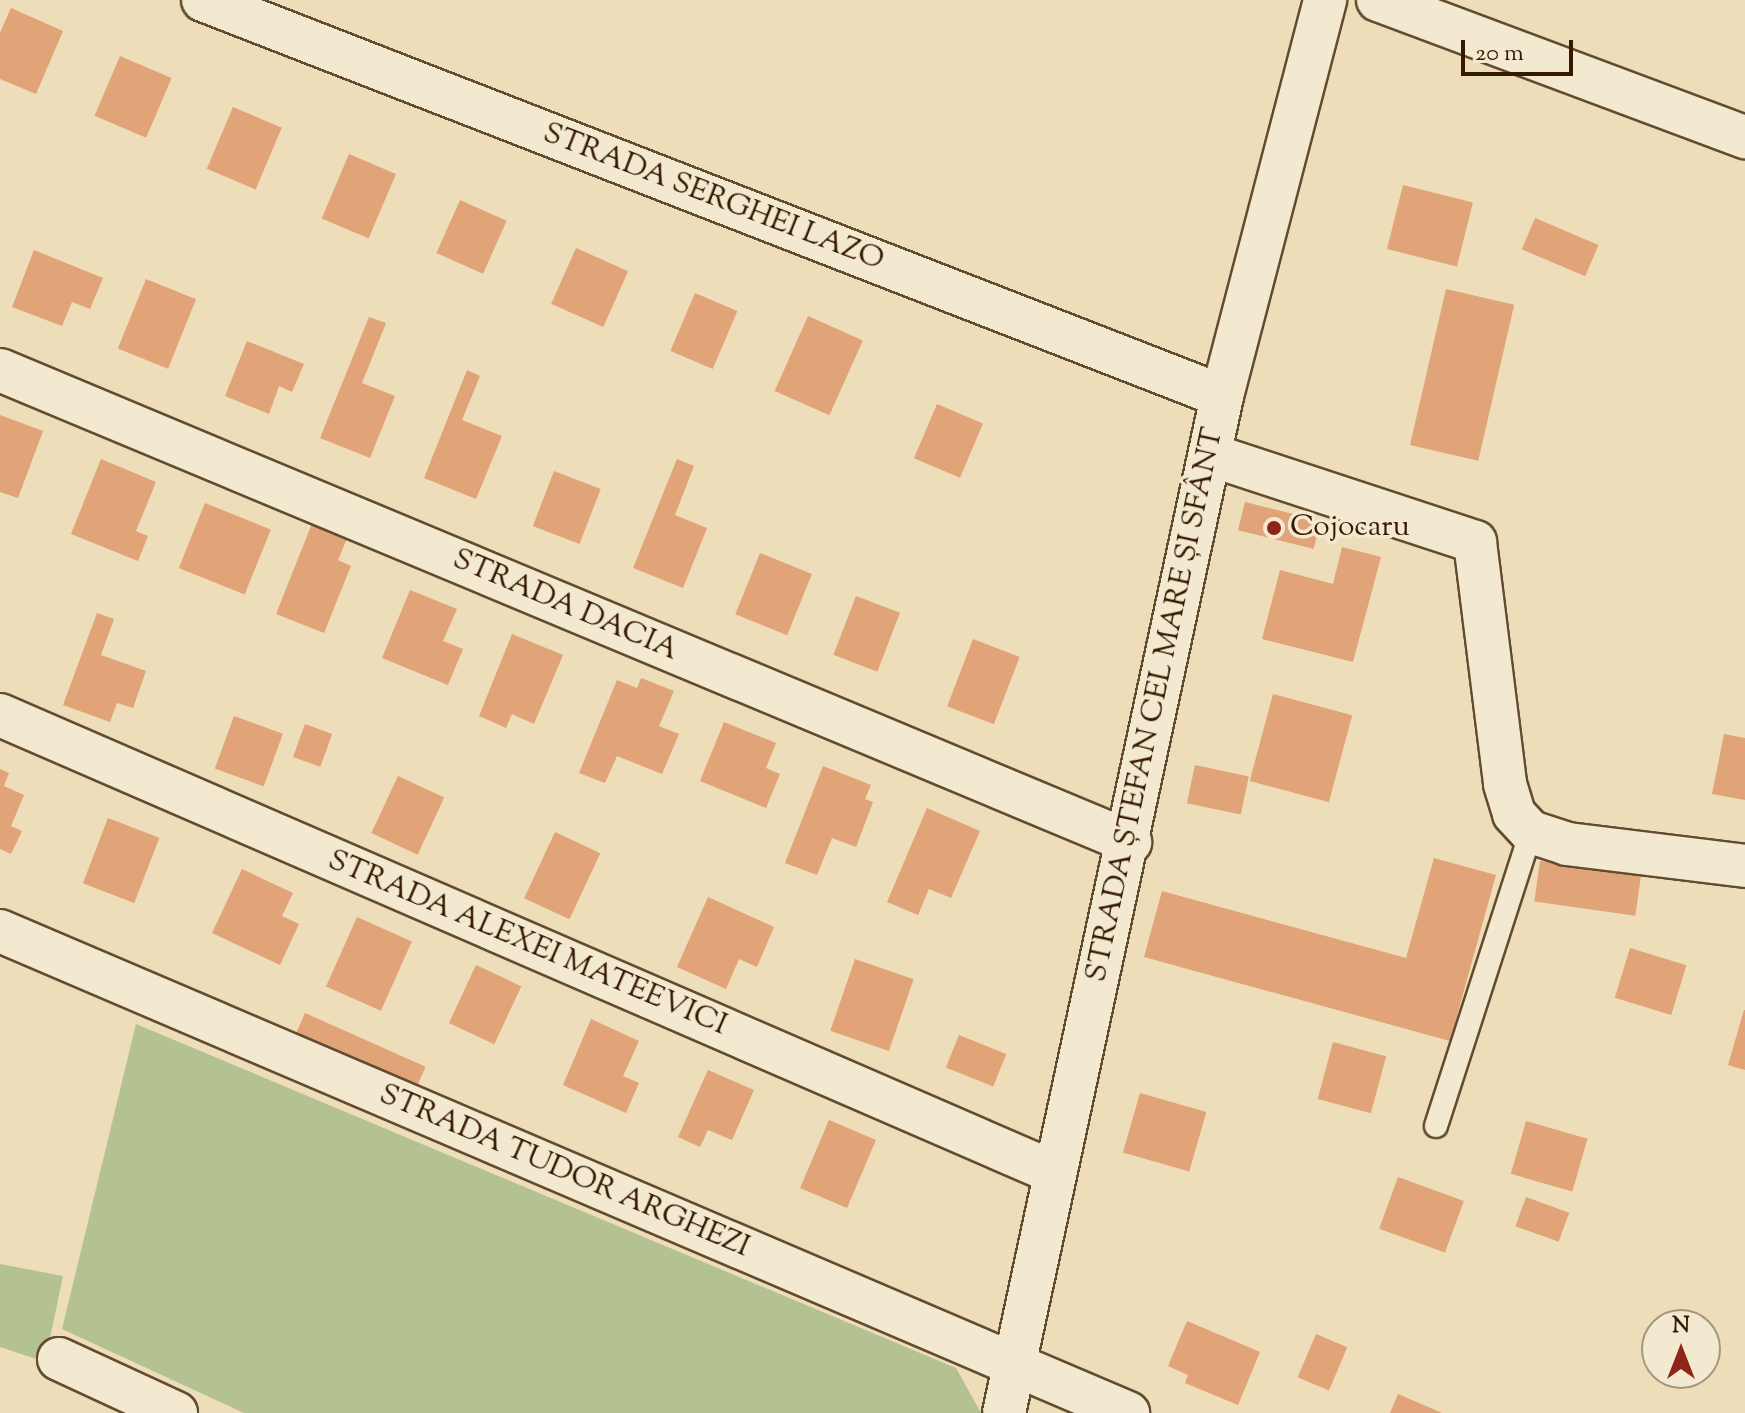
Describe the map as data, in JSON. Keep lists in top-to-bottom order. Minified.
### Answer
{"streets":{"street":["STRADA SERGHEI LAZO","STRADA DACIA","STRADA ȘTEFAN CEL MARE ȘI SFÂNT","STRADA ALEXEI MATEEVICI","STRADA TUDOR ARGHEZI"]},"crossings":[["STRADA SERGHEI LAZO","STRADA ȘTEFAN CEL MARE ȘI SFÂNT"],["STRADA DACIA","STRADA ȘTEFAN CEL MARE ȘI SFÂNT"],["STRADA ȘTEFAN CEL MARE ȘI SFÂNT","STRADA ALEXEI MATEEVICI"],["STRADA ȘTEFAN CEL MARE ȘI SFÂNT","STRADA TUDOR ARGHEZI"]],"places":["Cojocaru"],"scale_bar":"20 m","north":"top"}
